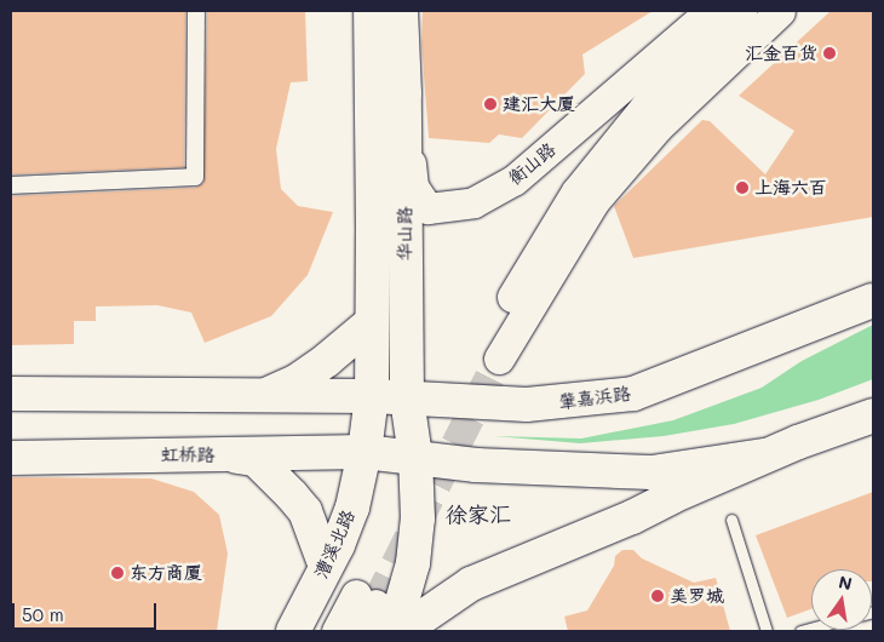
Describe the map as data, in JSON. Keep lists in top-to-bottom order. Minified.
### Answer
{"streets":{"main road":["衡山路","华山路","肇嘉浜路","虹桥路","漕溪北路"]},"crossings":[["衡山路","华山路"],["华山路","肇嘉浜路"],["华山路","虹桥路"],["华山路","漕溪北路"],["虹桥路","漕溪北路"]],"districts":["徐家汇"],"places":["汇金百货","建汇大厦","上海六百","东方商厦","美罗城"],"scale_bar":"50 m","north":"top"}
